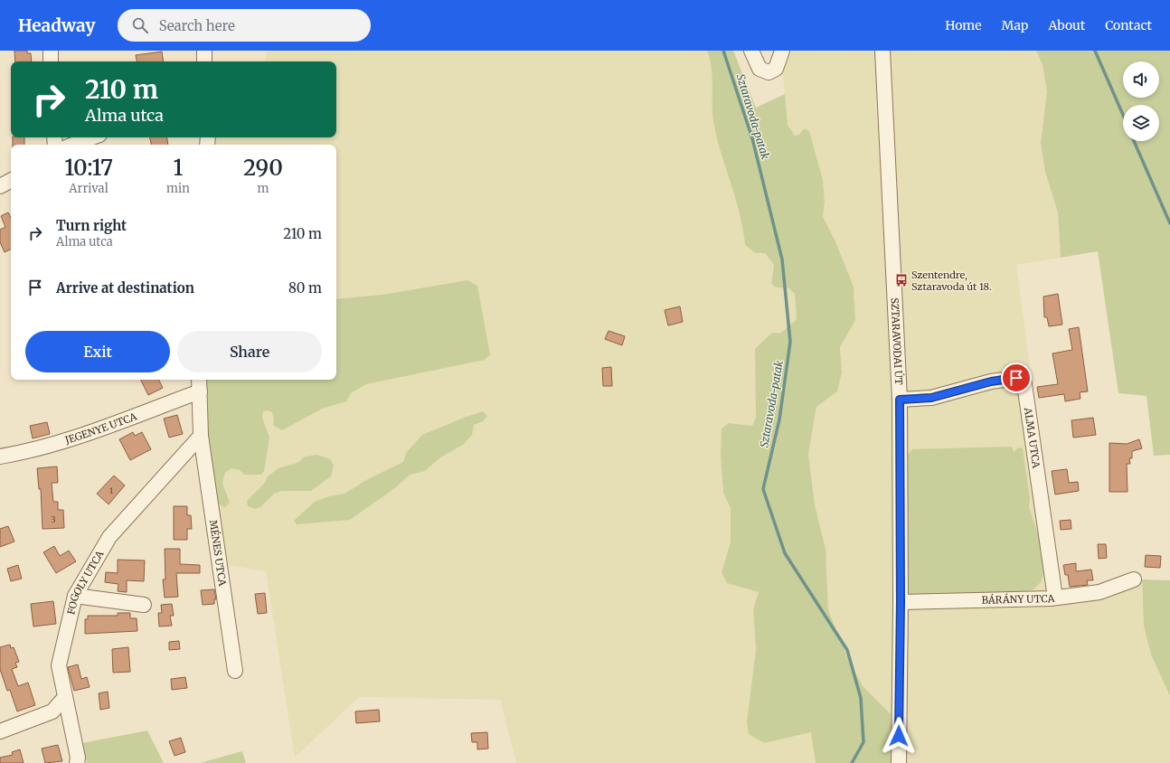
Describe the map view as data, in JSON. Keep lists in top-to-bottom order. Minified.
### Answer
{"streets":{"street":["SZTARAVODAI ÚT","JEGENYE UTCA","ALMA UTCA","MÉNES UTCA","FOGOLY UTCA","BÁRÁNY UTCA"]},"crossings":[["SZTARAVODAI ÚT","ALMA UTCA"],["SZTARAVODAI ÚT","BÁRÁNY UTCA"],["JEGENYE UTCA","MÉNES UTCA"],["ALMA UTCA","BÁRÁNY UTCA"],["MÉNES UTCA","FOGOLY UTCA"]],"water":["Sztaravoda-patak"],"places":{"bus stop":["Szentendre, Sztaravoda út 18."]},"house_numbers":["1","3"],"page":{"header":"Headway","search":"Search here","nav":["Home","Map","About","Contact"],"turn":["210 m","Alma utca"],"eta":["10:17","Arrival","1","min","290","m"],"list":[{"name":"Turn right","note":"Alma utca","value":"210 m"},{"name":"Arrive at destination","value":"80 m"}],"buttons":["Exit","Share"]}}
